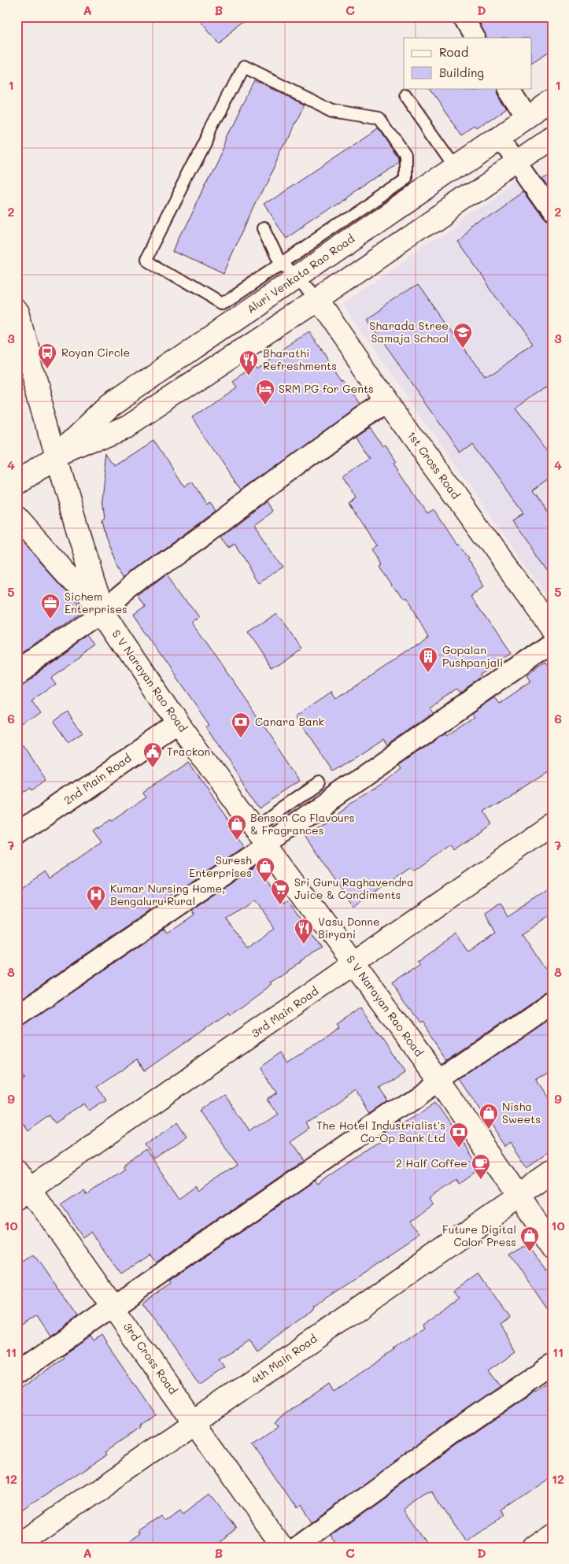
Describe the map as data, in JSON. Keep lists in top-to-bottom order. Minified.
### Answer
{"streets":{"main road":["Aluri Venkata Rao Road","1st Cross Road","S V Narayan Rao Road","3rd Main Road","3rd Cross Road","4th Main Road"],"street":["2nd Main Road"]},"crossings":[["Aluri Venkata Rao Road","1st Cross Road"],["Aluri Venkata Rao Road","S V Narayan Rao Road"],["S V Narayan Rao Road","2nd Main Road"],["S V Narayan Rao Road","3rd Main Road"],["S V Narayan Rao Road","4th Main Road"],["3rd Main Road","3rd Cross Road"],["3rd Cross Road","4th Main Road"]],"places":{"school or university":["Sharada Stree Samaja School"],"bus stop":["Royan Circle"],"restaurant":["Bharathi Refreshments","Vasu Donne Biryani"],"hotel":["SRM PG for Gents"],"office":["Sichem Enterprises"],"building":["Gopalan Pushpanjali"],"bank":["Canara Bank","The Hotel Industrialist's Co-Op Bank Ltd"],"public building":["Trackon"],"shop":["Benson Co Flavours & Fragrances","Suresh Enterprises","Nisha Sweets","Future Digital Color Press"],"supermarket":["Sri Guru Raghavendra Juice & Condiments"],"hospital":["Kumar Nursing Home, Bengaluru Rural"],"cafe":["2 Half Coffee"]},"legend":["Road","Building"],"grid":{"columns":["A","B","C","D"],"rows":["1","2","3","4","5","6","7","8","9","10","11","12"]}}
